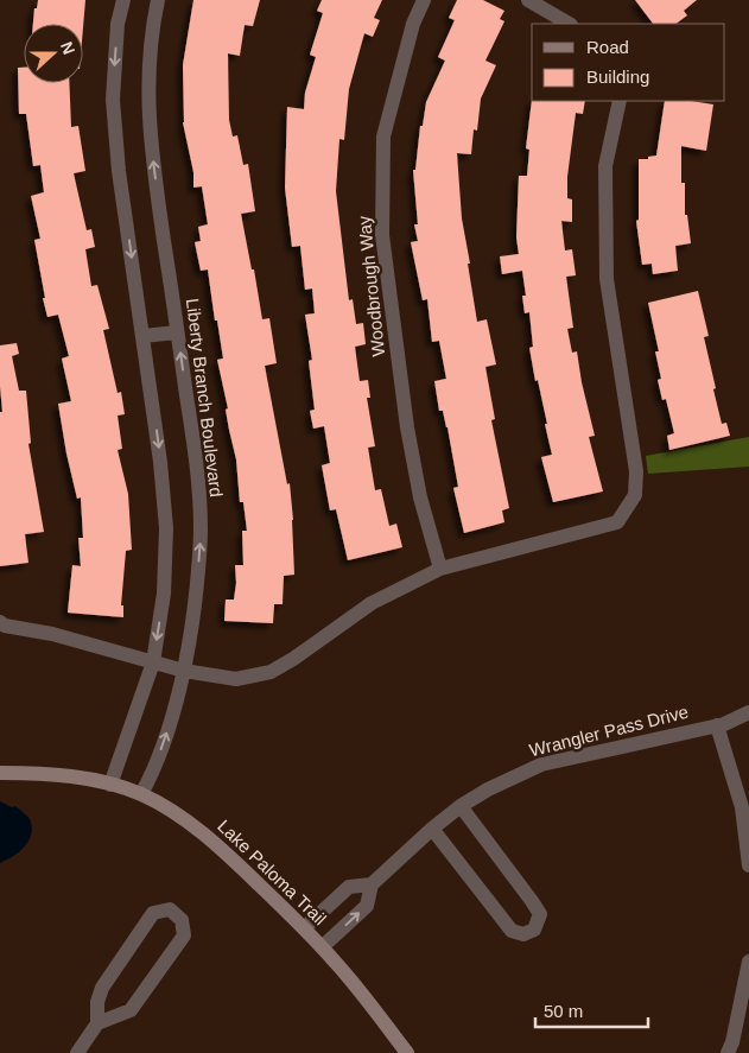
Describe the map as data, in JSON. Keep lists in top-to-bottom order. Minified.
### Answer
{"streets":{"street":["Woodbrough Way","Liberty Branch Boulevard","Wrangler Pass Drive","Lake Paloma Trail"]},"crossings":[["Liberty Branch Boulevard","Lake Paloma Trail"],["Wrangler Pass Drive","Lake Paloma Trail"]],"legend":["Road","Building"],"scale_bar":"50 m","north":"right"}
